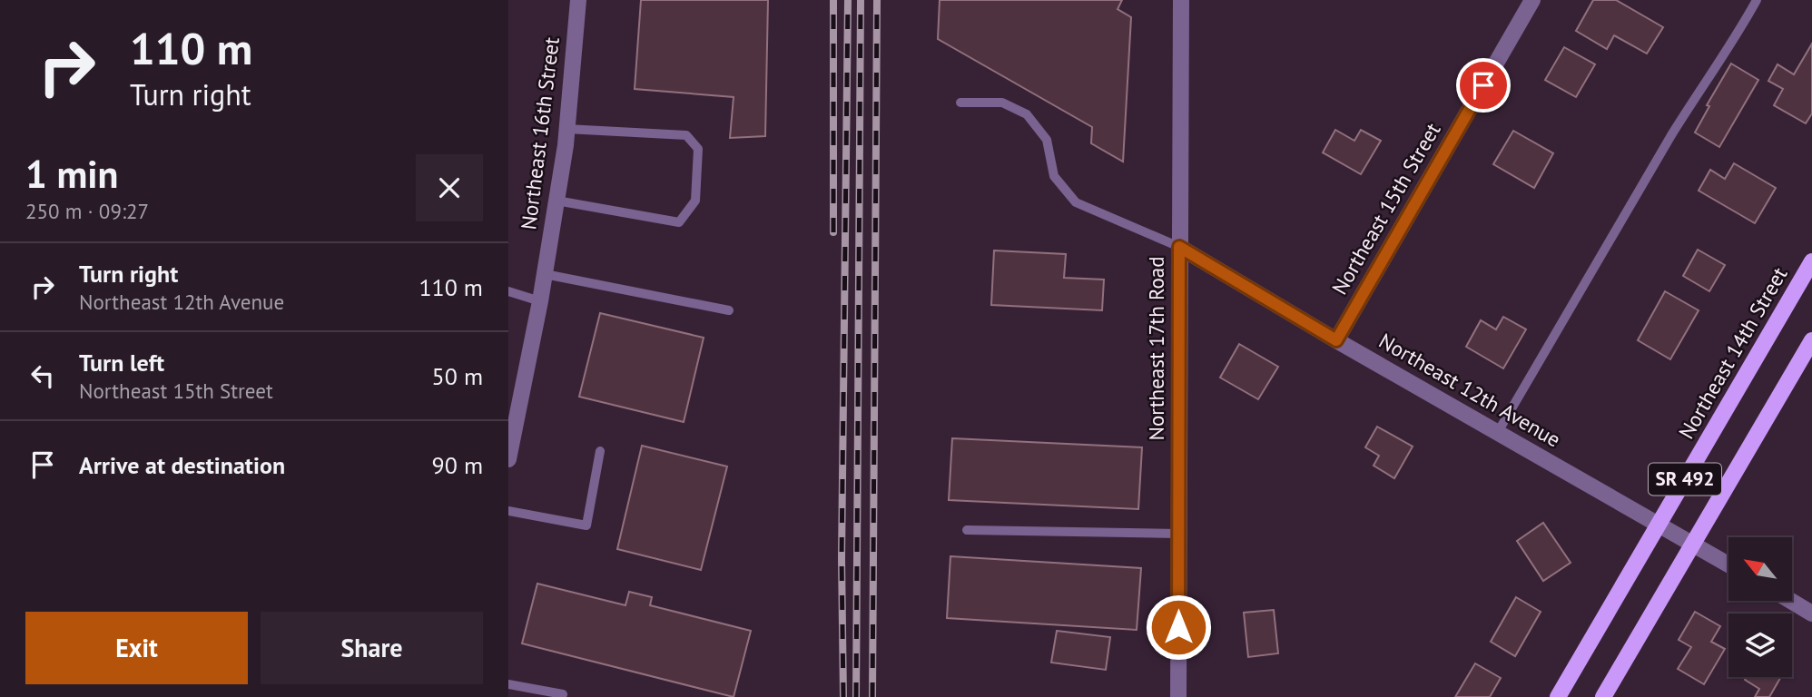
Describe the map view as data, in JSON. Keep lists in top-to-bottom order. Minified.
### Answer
{"streets":{"main road":["Northeast 14th Street","SR 492"],"street":["Northeast 16th Street","Northeast 15th Street","Northeast 17th Road","Northeast 12th Avenue"]},"crossings":[["Northeast 15th Street","Northeast 12th Avenue"],["Northeast 17th Road","Northeast 12th Avenue"],["Northeast 14th Street","Northeast 12th Avenue"],["Northeast 12th Avenue","SR 492"]],"north":"top left","page":{"turn":["110 m","Turn right"],"heading":["1 min","250 m · 09:27"],"list":[{"name":"Turn right","note":"Northeast 12th Avenue","value":"110 m"},{"name":"Turn left","note":"Northeast 15th Street","value":"50 m"},{"name":"Arrive at destination","value":"90 m"}],"buttons":["Exit","Share"]}}
